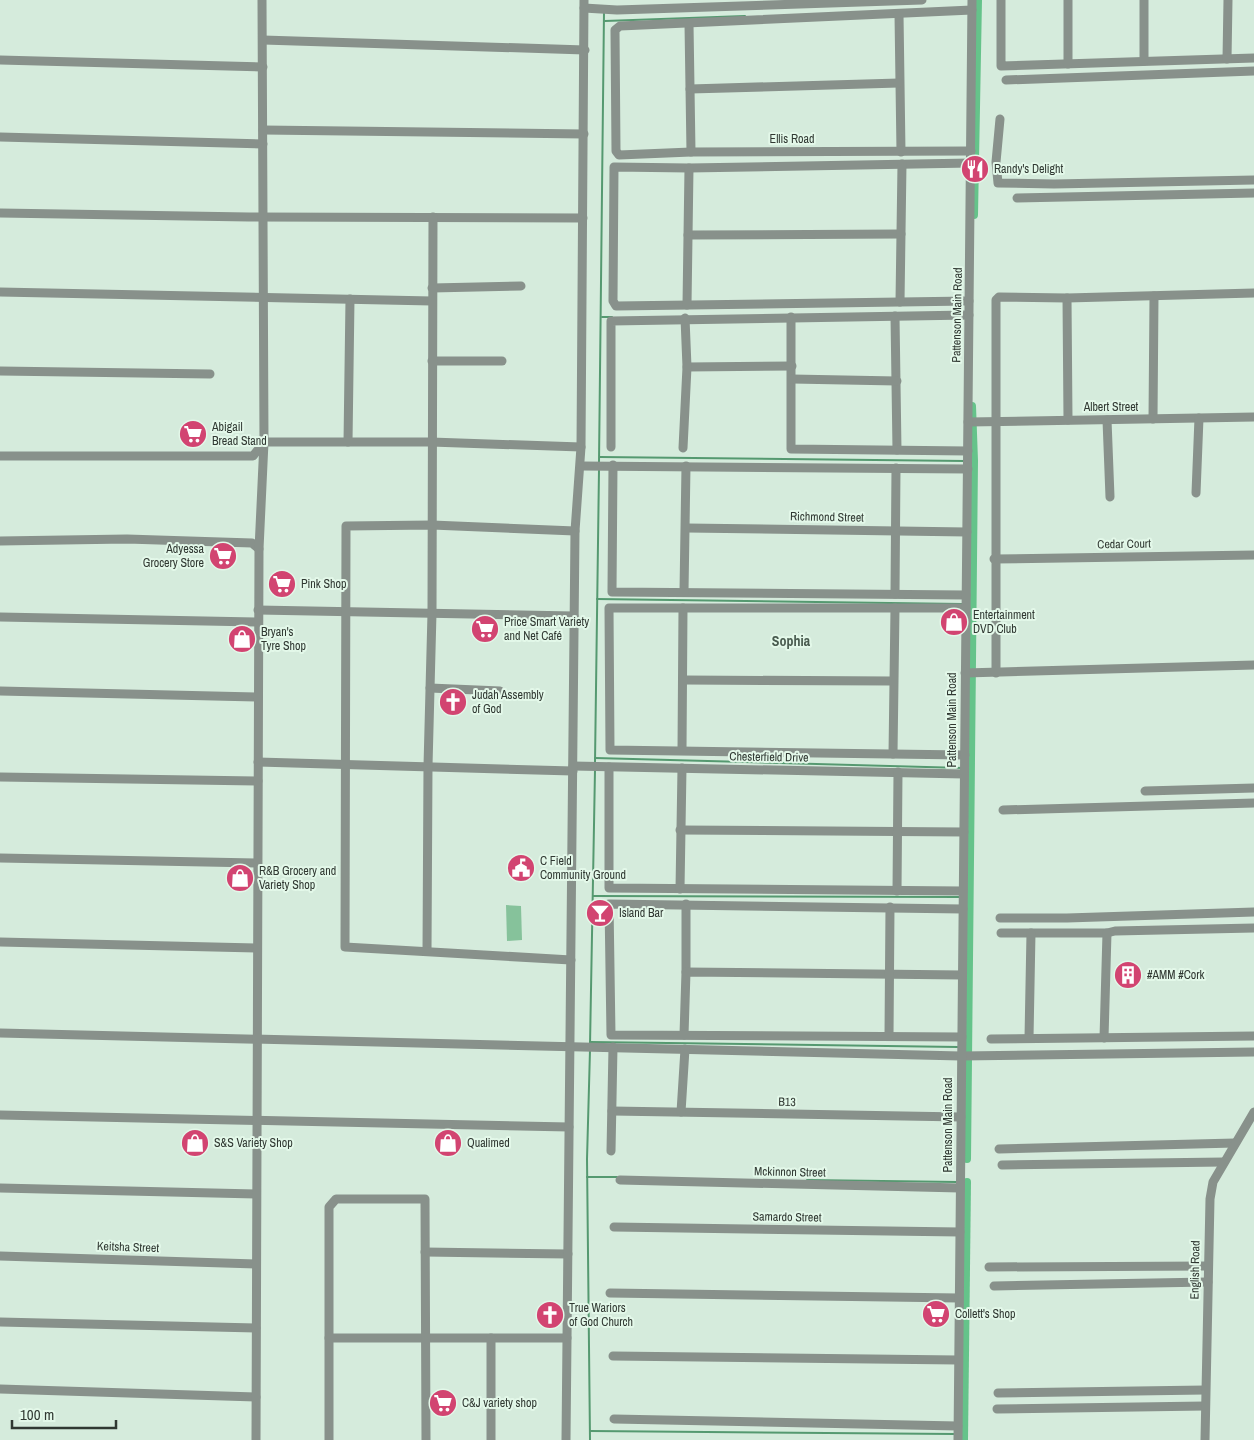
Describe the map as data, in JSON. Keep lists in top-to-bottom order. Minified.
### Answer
{"streets":{"street":["Ellis Road","Pattenson Main Road","Albert Street","Richmond Street","Cedar Court","Chesterfield Drive","B13","Mckinnon Street","Samardo Street","Keitsha Street","English Road"]},"crossings":[["Ellis Road","Pattenson Main Road"],["Pattenson Main Road","Albert Street"],["Pattenson Main Road","Richmond Street"],["Pattenson Main Road","Chesterfield Drive"],["Pattenson Main Road","B13"],["Pattenson Main Road","Mckinnon Street"],["Pattenson Main Road","Samardo Street"]],"districts":["Sophia"],"places":{"restaurant":["Randy's Delight"],"supermarket":["Abigail Bread Stand","Adyessa Grocery Store","Pink Shop","Price Smart Variety and Net Café","Collett's Shop","C&J variety shop"],"shop":["Entertainment DVD Club","Bryan's Tyre Shop","R&B Grocery and Variety Shop","S&S Variety Shop","Qualimed"],"church":["Judah Assembly of God","True Wariors of God Church"],"public building":["C Field Community Ground"],"bar":["Island Bar"],"building":["#AMM #Cork"]},"scale_bar":"100 m"}
